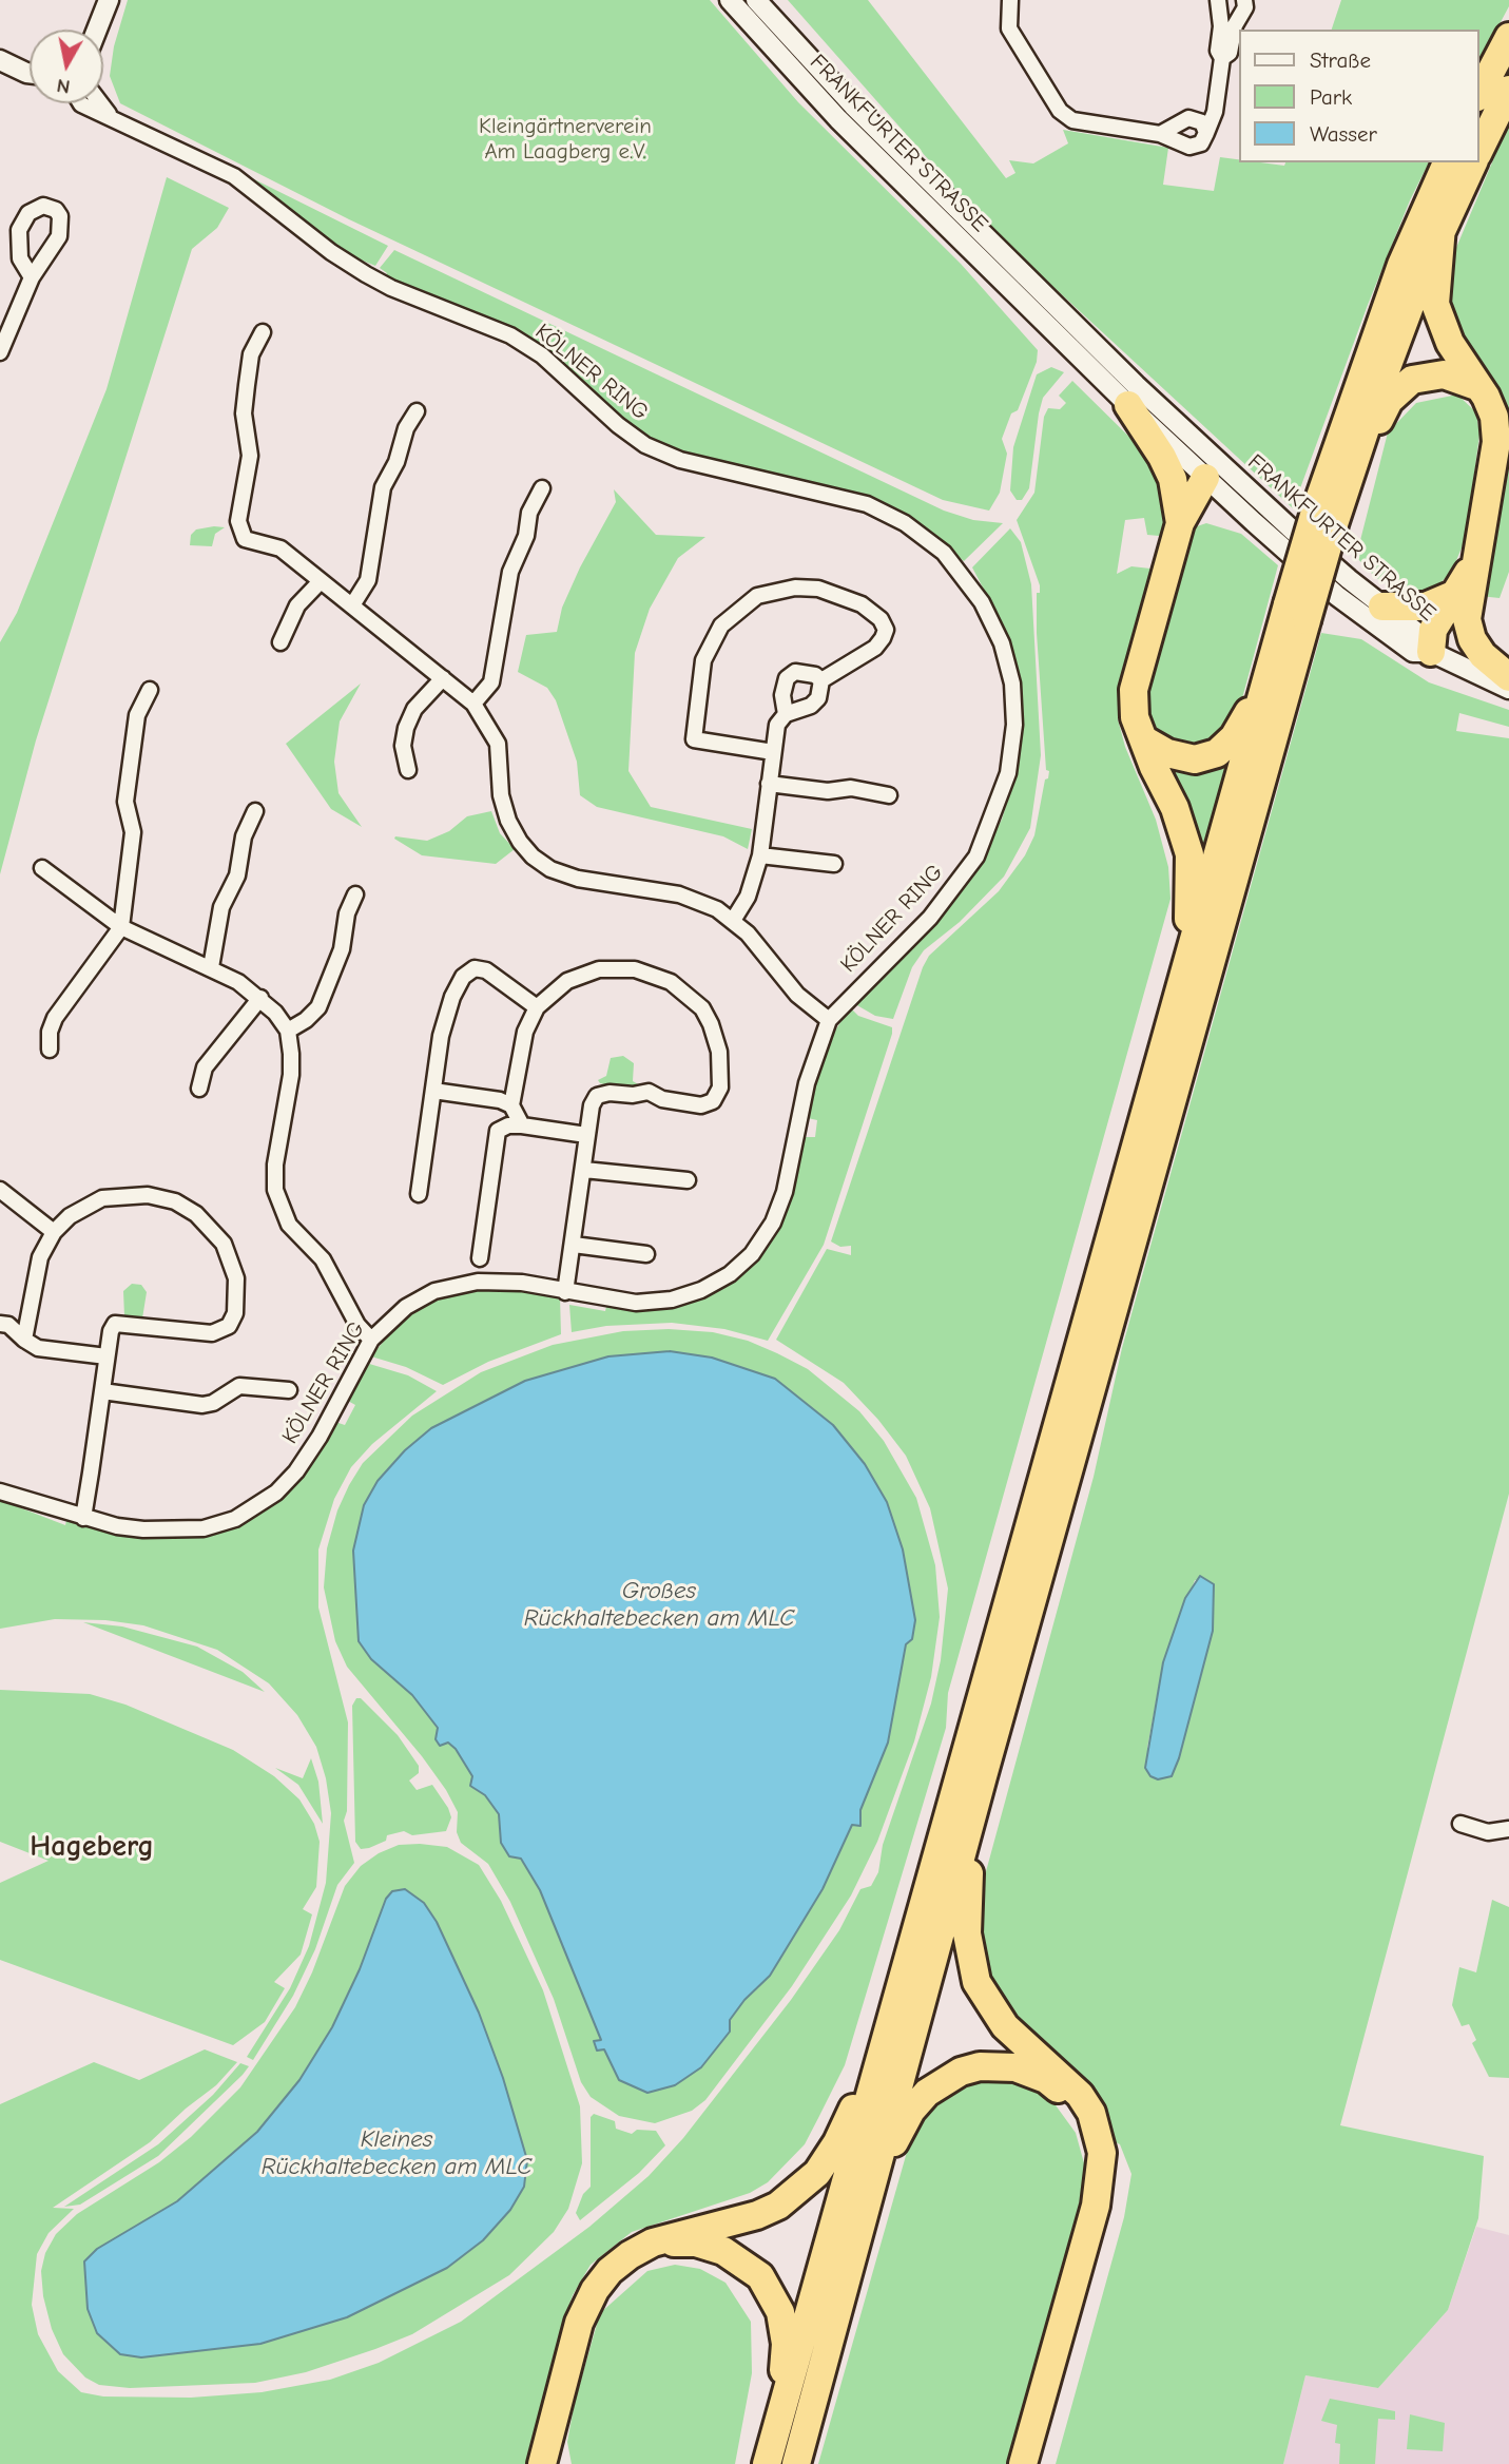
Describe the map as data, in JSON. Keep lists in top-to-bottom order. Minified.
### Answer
{"streets":{"street":["FRANKFURTER STRASSE","KÖLNER RING"]},"districts":["Hageberg"],"water":["Großes Rückhaltebecken am MLC","Kleines Rückhaltebecken am MLC"],"parks":["Kleingärtnerverein Am Laagberg e.V."],"legend":["Straße","Park","Wasser"],"north":"bottom"}
